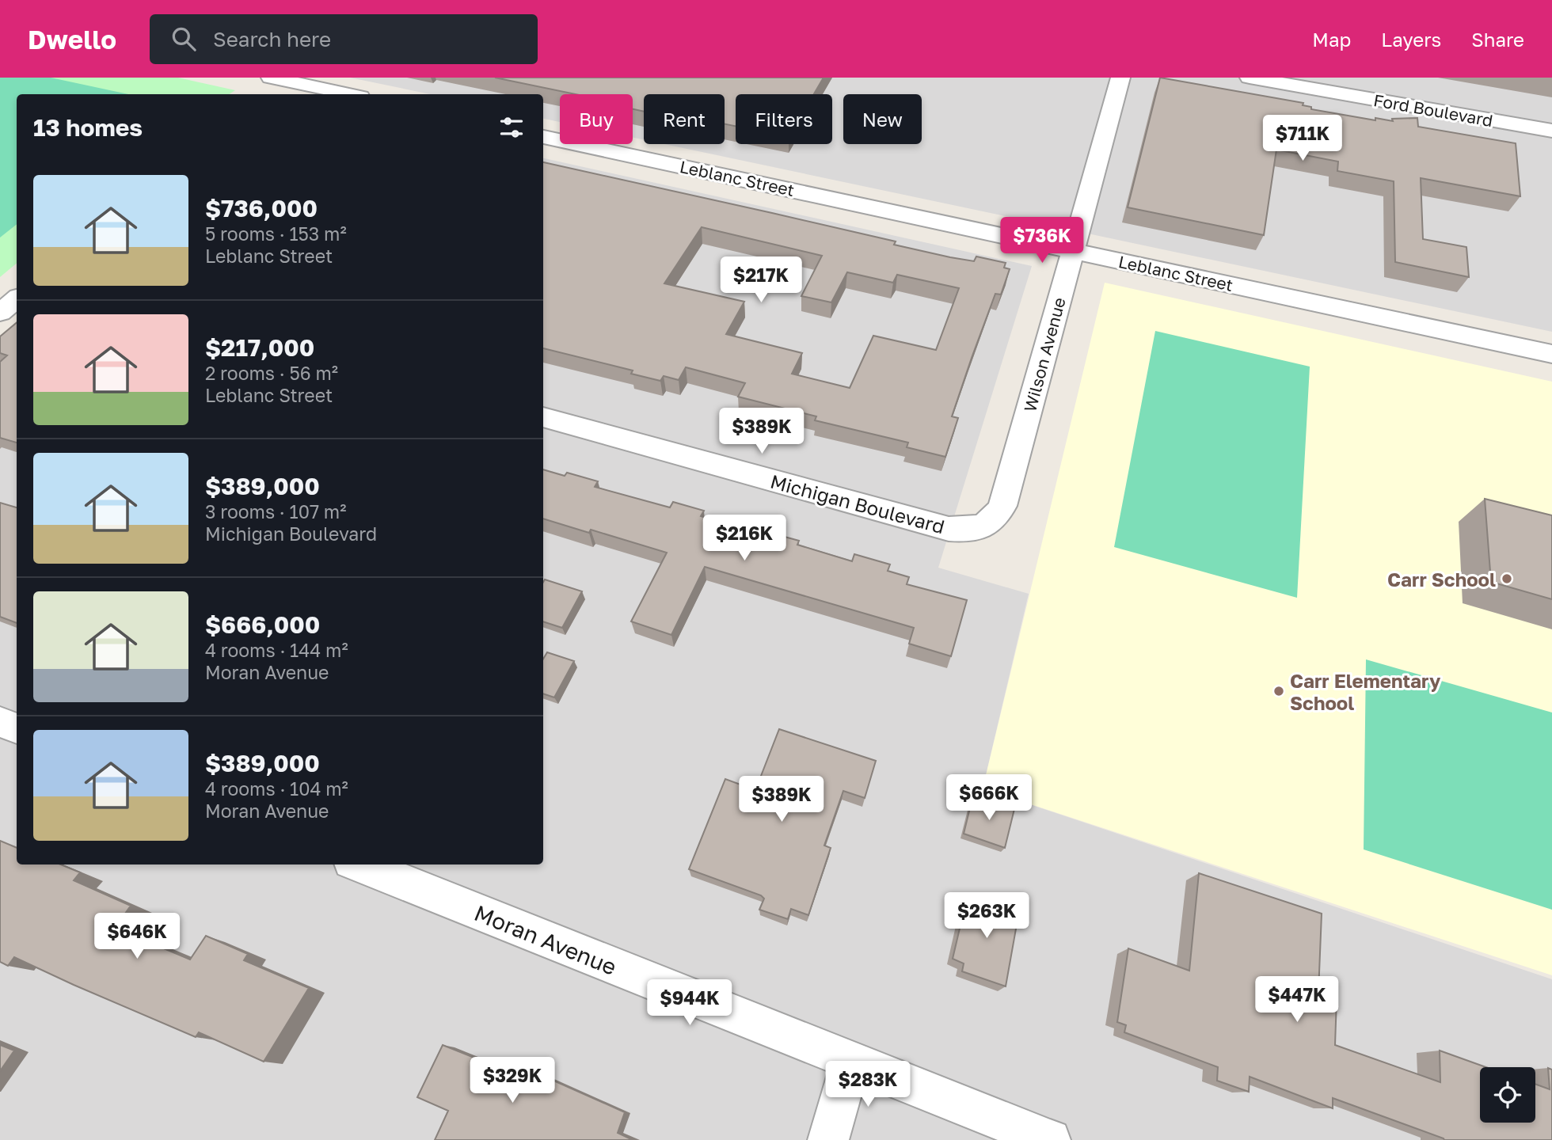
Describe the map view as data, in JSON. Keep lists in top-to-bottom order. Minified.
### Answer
{"streets":{"street":["Ford Boulevard","Leblanc Street","Wilson Avenue","Michigan Boulevard","Moran Avenue"]},"crossings":[["Leblanc Street","Wilson Avenue"],["Wilson Avenue","Michigan Boulevard"]],"places":["Carr School","Carr Elementary School"],"page":{"header":"Dwello","search":"Search here","nav":["Map","Layers","Share"],"chip":["Buy","Rent","Filters","New"],"heading":"13 homes","price":["$711K","$736K","$217K","$389K","$216K","$666K","$389K","$263K","$646K","$447K","$944K","$329K","$283K"],"list":[{"name":"$736,000","note":"5 rooms · 153 m² · Leblanc Street"},{"name":"$217,000","note":"2 rooms · 56 m² · Leblanc Street"},{"name":"$389,000","note":"3 rooms · 107 m² · Michigan Boulevard"},{"name":"$666,000","note":"4 rooms · 144 m² · Moran Avenue"},{"name":"$389,000","note":"4 rooms · 104 m² · Moran Avenue"}]}}
